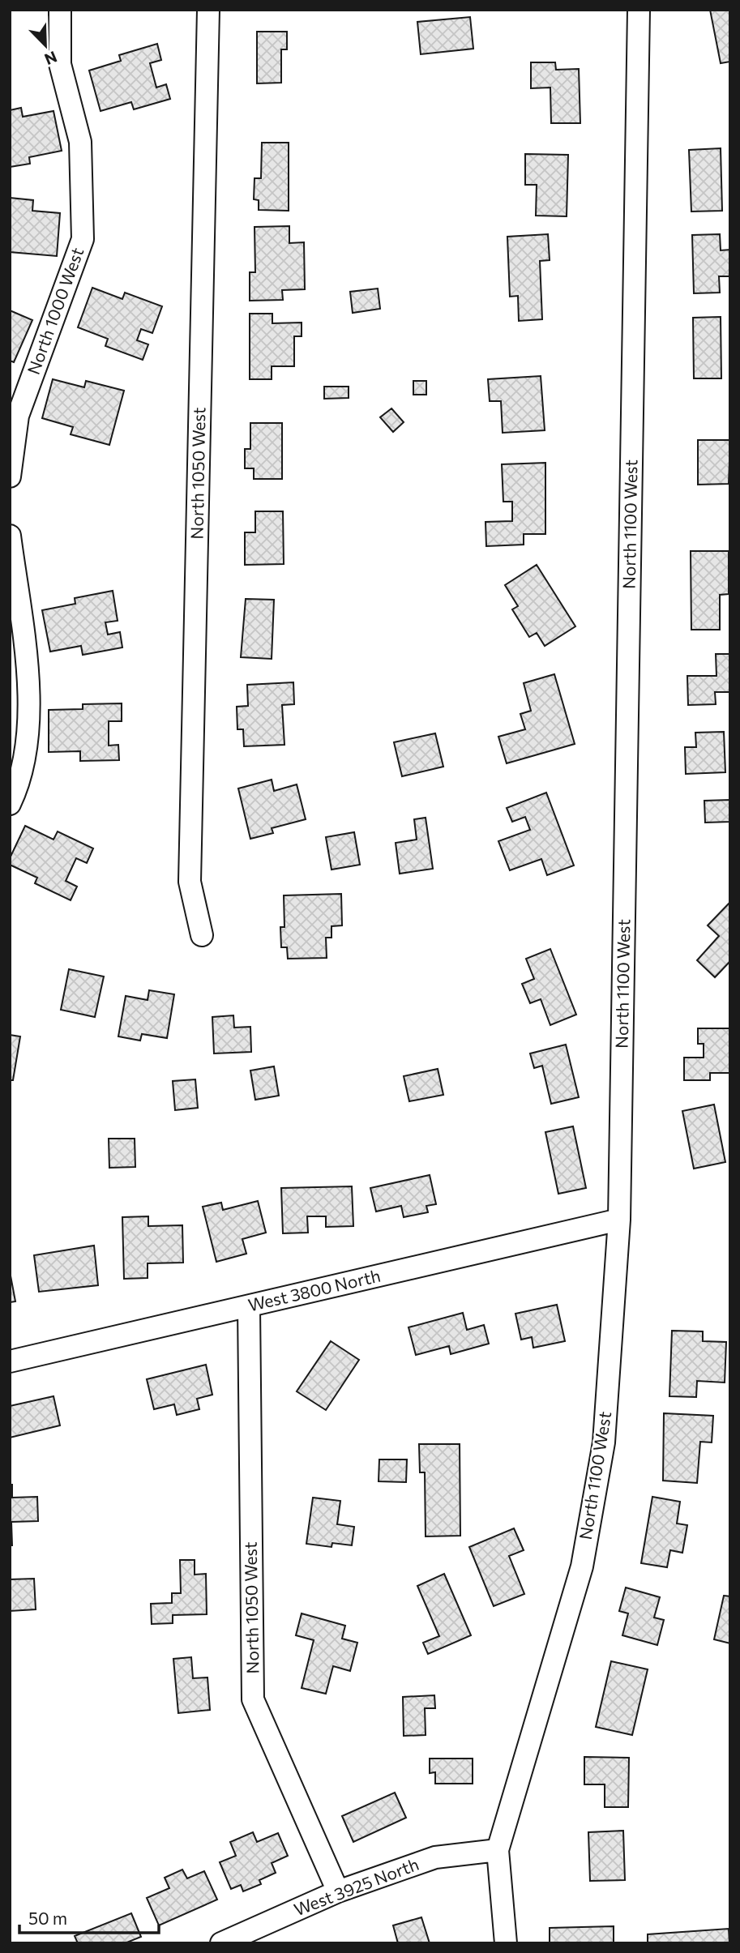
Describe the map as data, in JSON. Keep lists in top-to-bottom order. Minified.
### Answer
{"streets":{"street":["North 1000 West","North 1050 West","North 1100 West","West 3800 North","West 3925 North"]},"crossings":[["North 1050 West","West 3800 North"],["North 1050 West","West 3925 North"],["North 1100 West","West 3800 North"],["North 1100 West","West 3925 North"]],"scale_bar":"50 m","north":"bottom right"}
